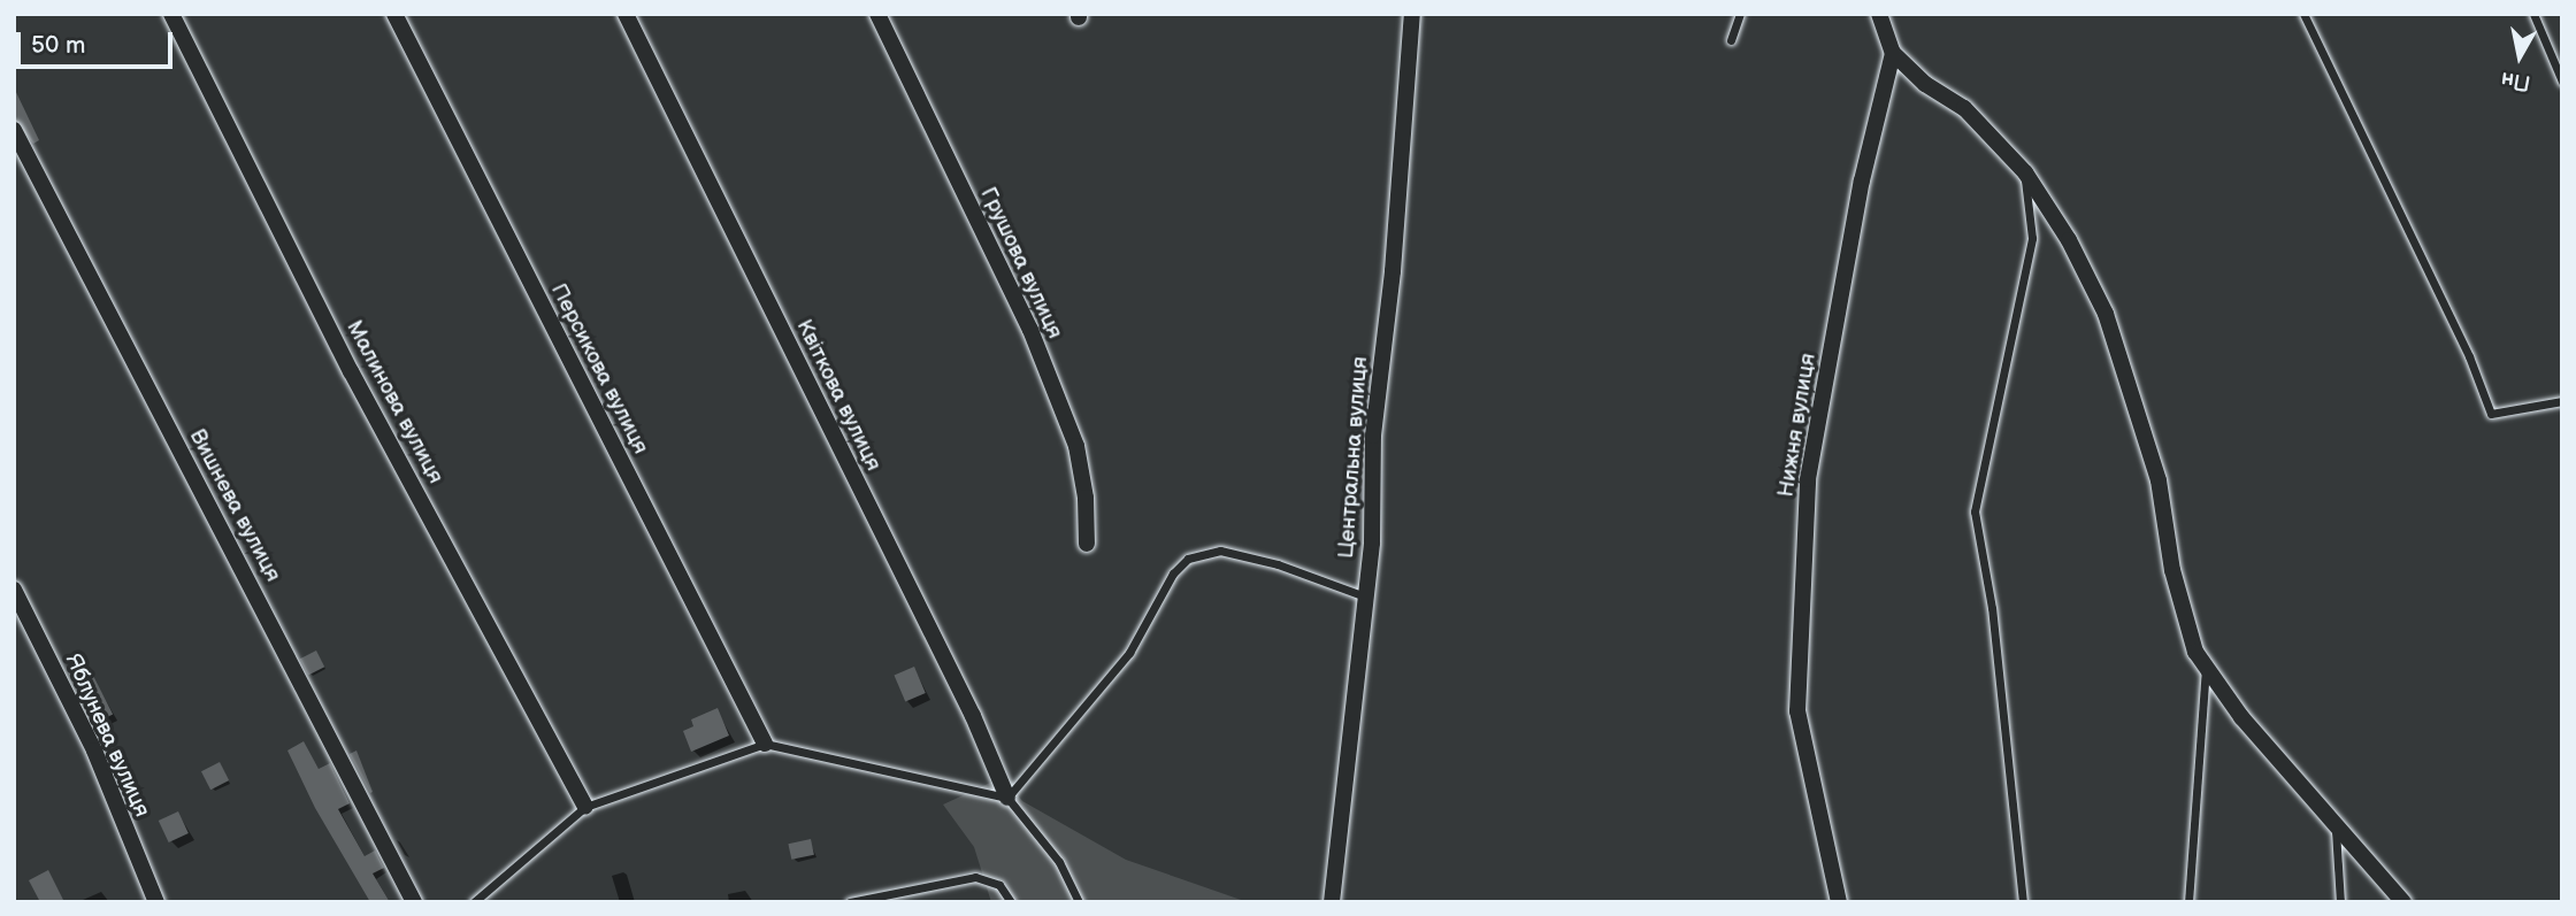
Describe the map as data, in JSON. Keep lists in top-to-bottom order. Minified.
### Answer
{"streets":{"street":["Грушова вулиця","Персикова вулиця","Квіткова вулиця","Малинова вулиця","Нижня вулиця","Центральна вулиця","Вишнева вулиця","Яблунева вулиця"]},"scale_bar":"50 m","north":"bottom"}
